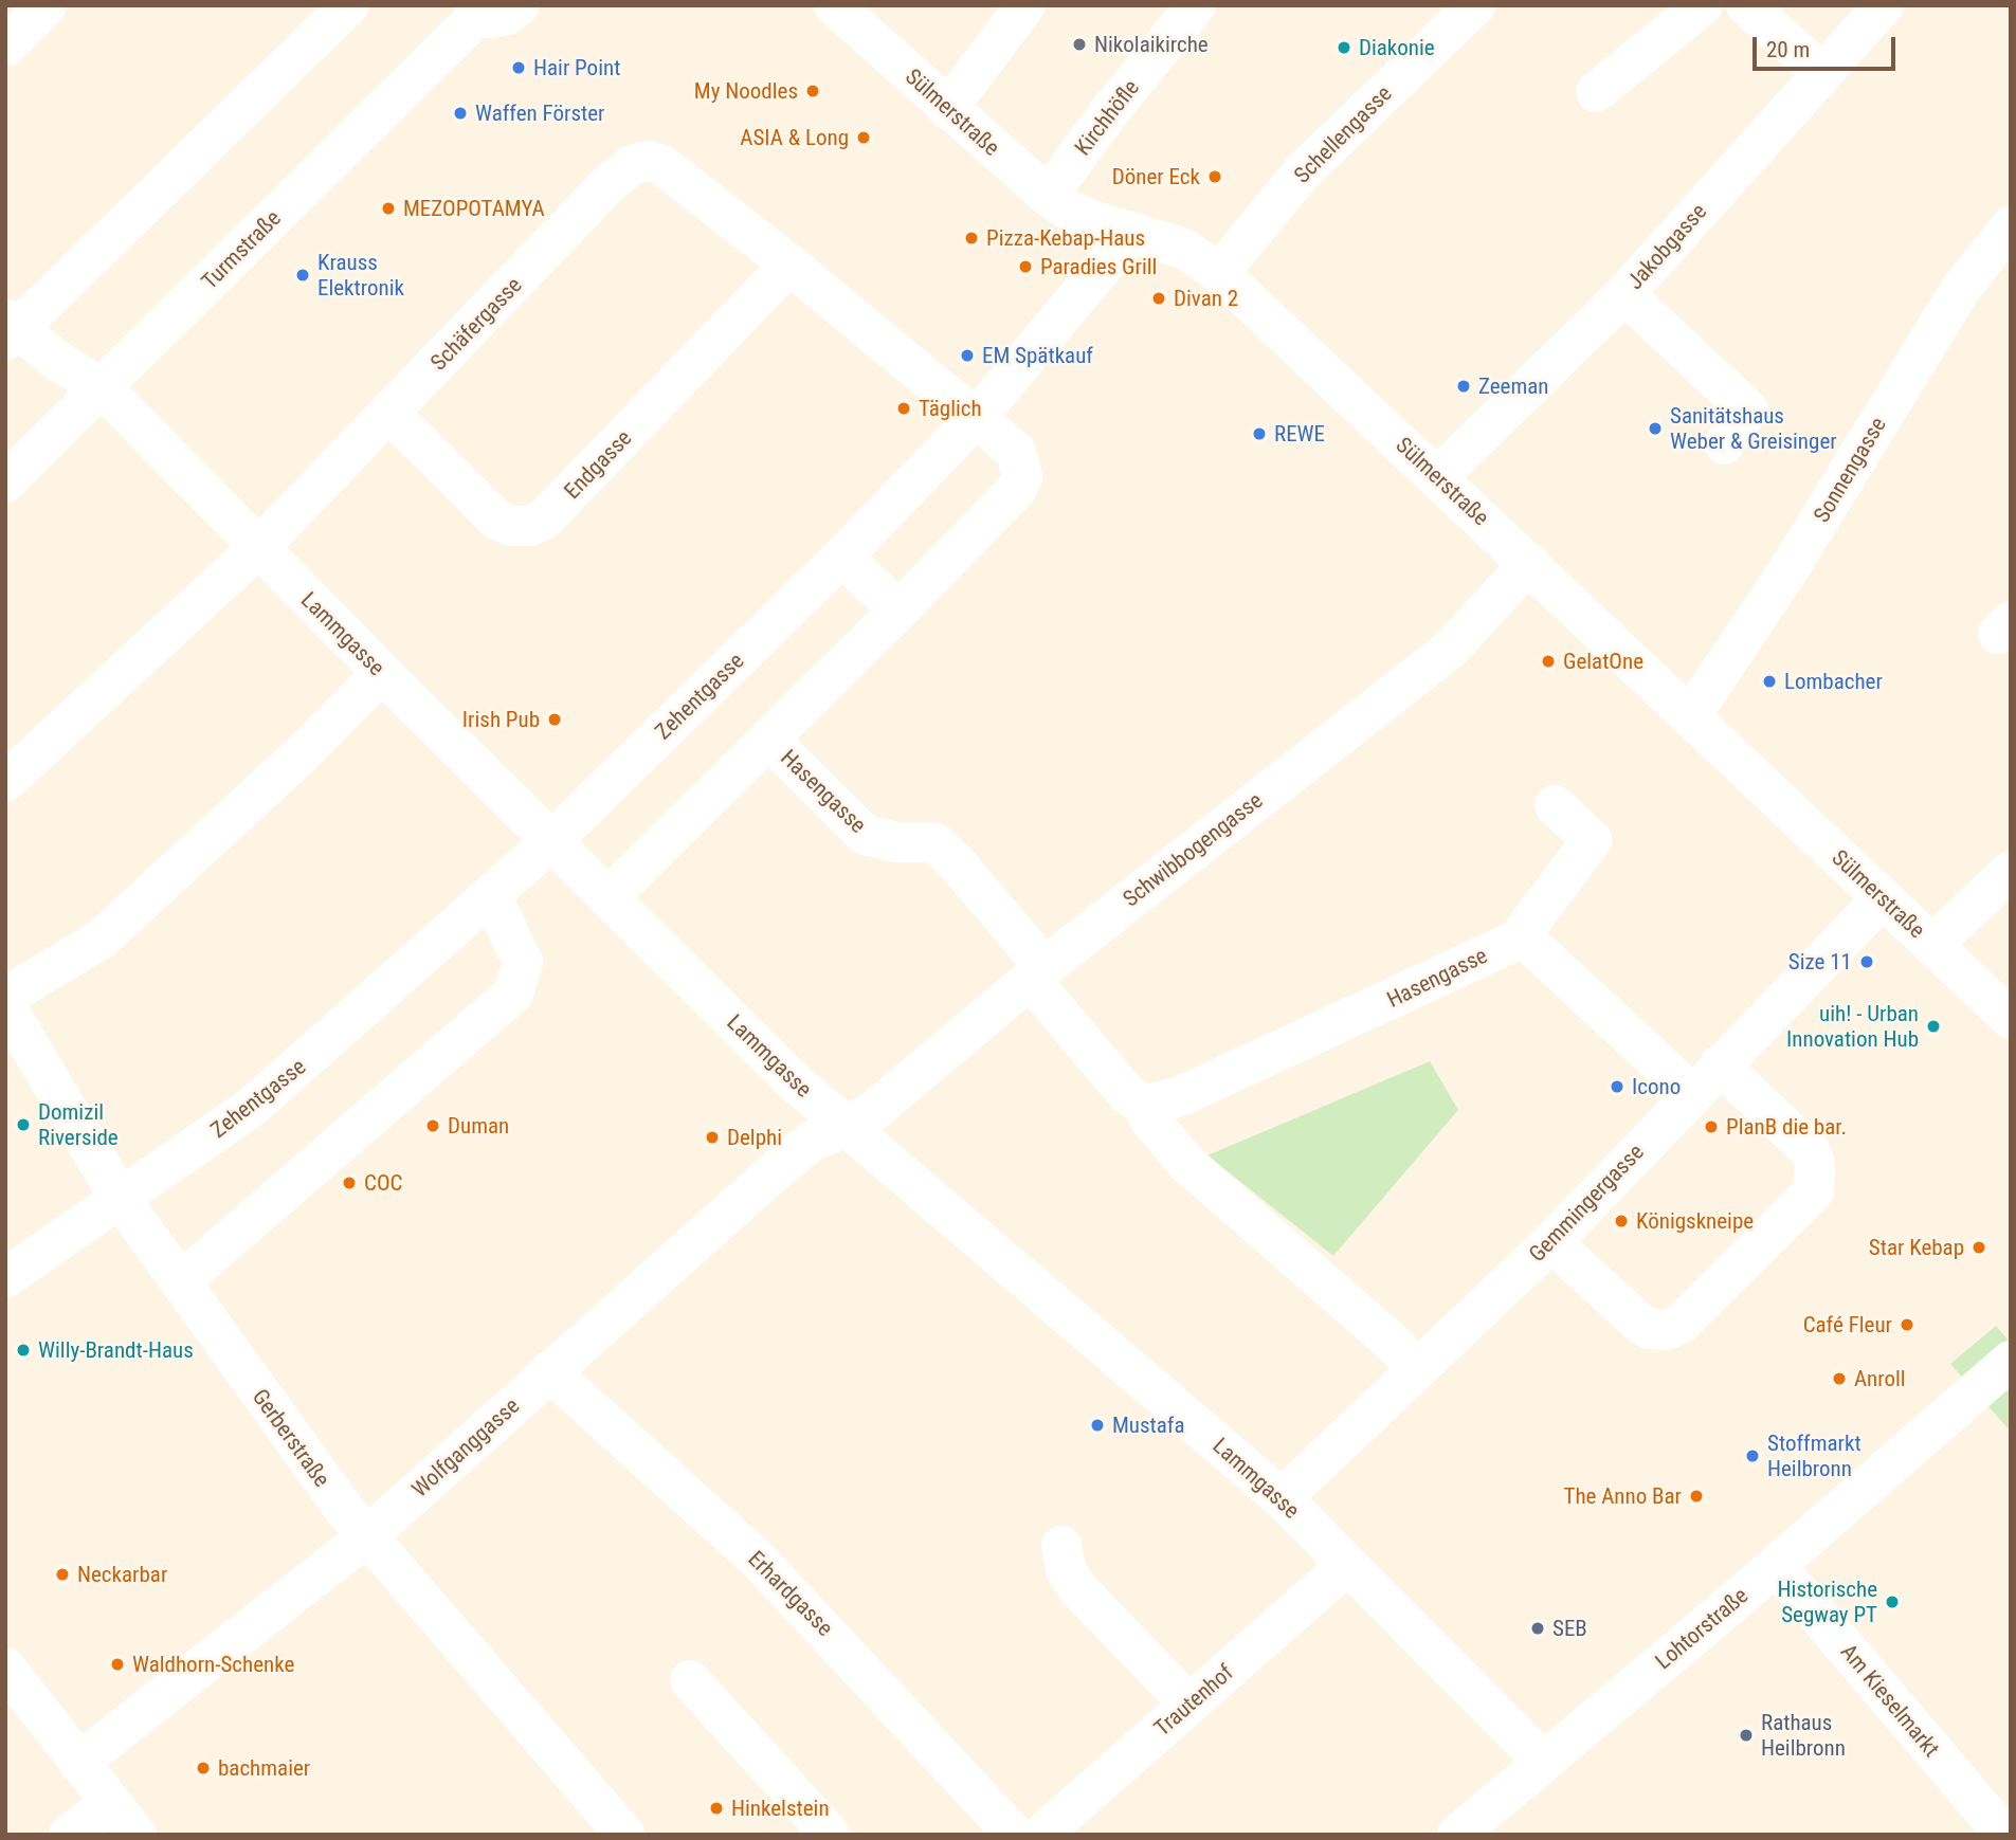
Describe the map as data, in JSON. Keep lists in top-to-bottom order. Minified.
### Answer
{"streets":{"street":["Sülmerstraße","Kirchhöfle","Schellengasse","Jakobgasse","Turmstraße","Schäfergasse","Endgasse","Sonnengasse","Lammgasse","Zehentgasse","Hasengasse","Schwibbogengasse","Gemmingergasse","Gerberstraße","Wolfganggasse","Erhardgasse","Lohtorstraße","Trautenhof","Am Kieselmarkt"]},"crossings":[["Sülmerstraße","Kirchhöfle"],["Sülmerstraße","Schellengasse"],["Sülmerstraße","Jakobgasse"],["Sülmerstraße","Sonnengasse"],["Sülmerstraße","Zehentgasse"],["Sülmerstraße","Schwibbogengasse"],["Sülmerstraße","Gemmingergasse"],["Turmstraße","Lammgasse"],["Schäfergasse","Endgasse"],["Schäfergasse","Lammgasse"],["Schäfergasse","Zehentgasse"],["Lammgasse","Zehentgasse"],["Lammgasse","Schwibbogengasse"],["Lammgasse","Gemmingergasse"],["Lammgasse","Wolfganggasse"],["Lammgasse","Lohtorstraße"],["Lammgasse","Trautenhof"],["Zehentgasse","Gerberstraße"],["Hasengasse","Schwibbogengasse"],["Hasengasse","Gemmingergasse"],["Schwibbogengasse","Wolfganggasse"],["Gerberstraße","Wolfganggasse"],["Wolfganggasse","Erhardgasse"],["Lohtorstraße","Am Kieselmarkt"]],"places":["Nikolaikirche","Diakonie","Hair Point","My Noodles","Waffen Förster","ASIA & Long","Döner Eck","MEZOPOTAMYA","Pizza-Kebap-Haus","Paradies Grill","Krauss Elektronik","Divan 2","EM Spätkauf","Zeeman","Täglich","Sanitätshaus Weber & Greisinger","REWE","GelatOne","Lombacher","Irish Pub","Size 11","uih! - Urban Innovation Hub","Icono","Domizil Riverside","Duman","PlanB die bar.","Delphi","COC","Königskneipe","Star Kebap","Café Fleur","Willy-Brandt-Haus","Anroll","Mustafa","Stoffmarkt Heilbronn","The Anno Bar","Neckarbar","Historische Segway PT","SEB","Waldhorn-Schenke","Rathaus Heilbronn","bachmaier","Hinkelstein"],"scale_bar":"20 m"}
